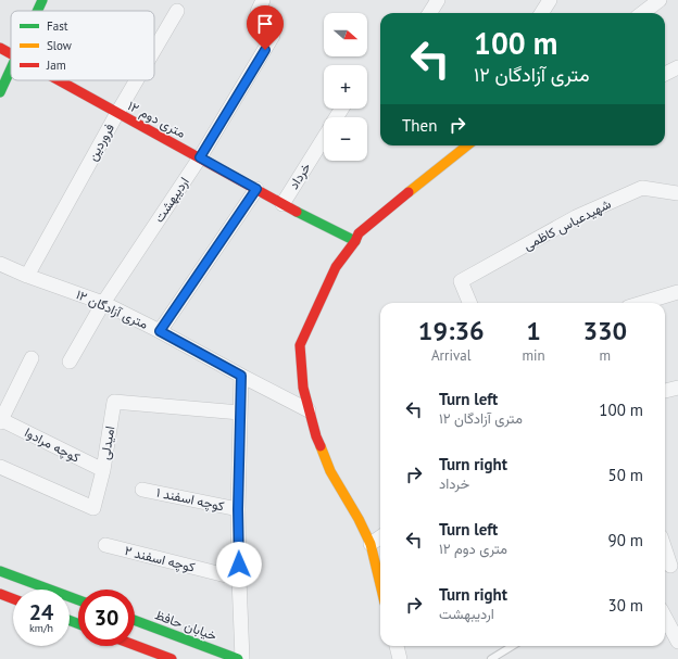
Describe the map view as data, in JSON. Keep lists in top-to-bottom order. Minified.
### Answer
{"streets":{"street":["۱۲ متری دوم","فروردین","خرداد","اردیبهشت","شهیدعباس کاظمی","۱۲ متری آزادگان","امیدلی","کوچه مرادوا","کوچه اسفند ۱","کوچه اسفند ۲","خیابان حافظ"]},"crossings":[["۱۲ متری دوم","فروردین"],["۱۲ متری دوم","خرداد"],["۱۲ متری دوم","اردیبهشت"],["فروردین","۱۲ متری آزادگان"],["اردیبهشت","۱۲ متری آزادگان"],["امیدلی","کوچه مرادوا"]],"legend":["Fast","Slow","Jam"],"north":"right","page":{"map_buttons":["+","−"],"turn":["100 m","۱۲ متری آزادگان"],"then":"Then","eta":["19:36","Arrival","1","min","330","m"],"list":[{"name":"Turn left","note":"۱۲ متری آزادگان","value":"100 m"},{"name":"Turn right","note":"خرداد","value":"50 m"},{"name":"Turn left","note":"۱۲ متری دوم","value":"90 m"},{"name":"Turn right","note":"اردیبهشت","value":"30 m"}],"speed":"24 km/h","limit":"30"}}
